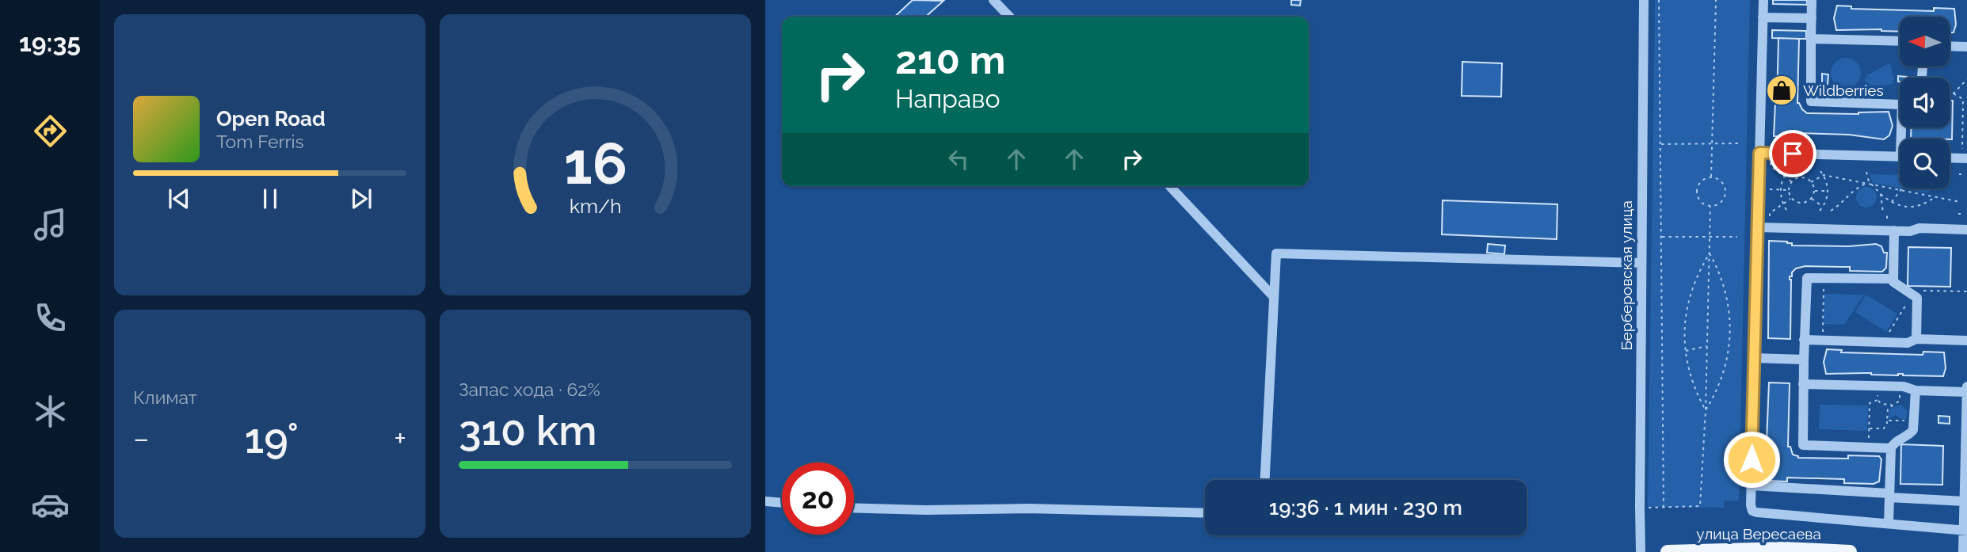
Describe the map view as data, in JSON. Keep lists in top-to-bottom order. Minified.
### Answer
{"streets":{"main road":["улица Вересаева"],"street":["Берберовская улица"]},"places":{"shop":["Wildberries"]},"north":"left","page":{"tabs":"19:35","turn":["210 m","Направо"],"song":["Open Road","Tom Ferris"],"tile":["Климат",["Запас хода · 62%","310 km"]],"heat":["−","19°","+"],"limit":"20","trip":"19:36 · 1 мин · 230 m","gauge":["16","km/h"]}}
